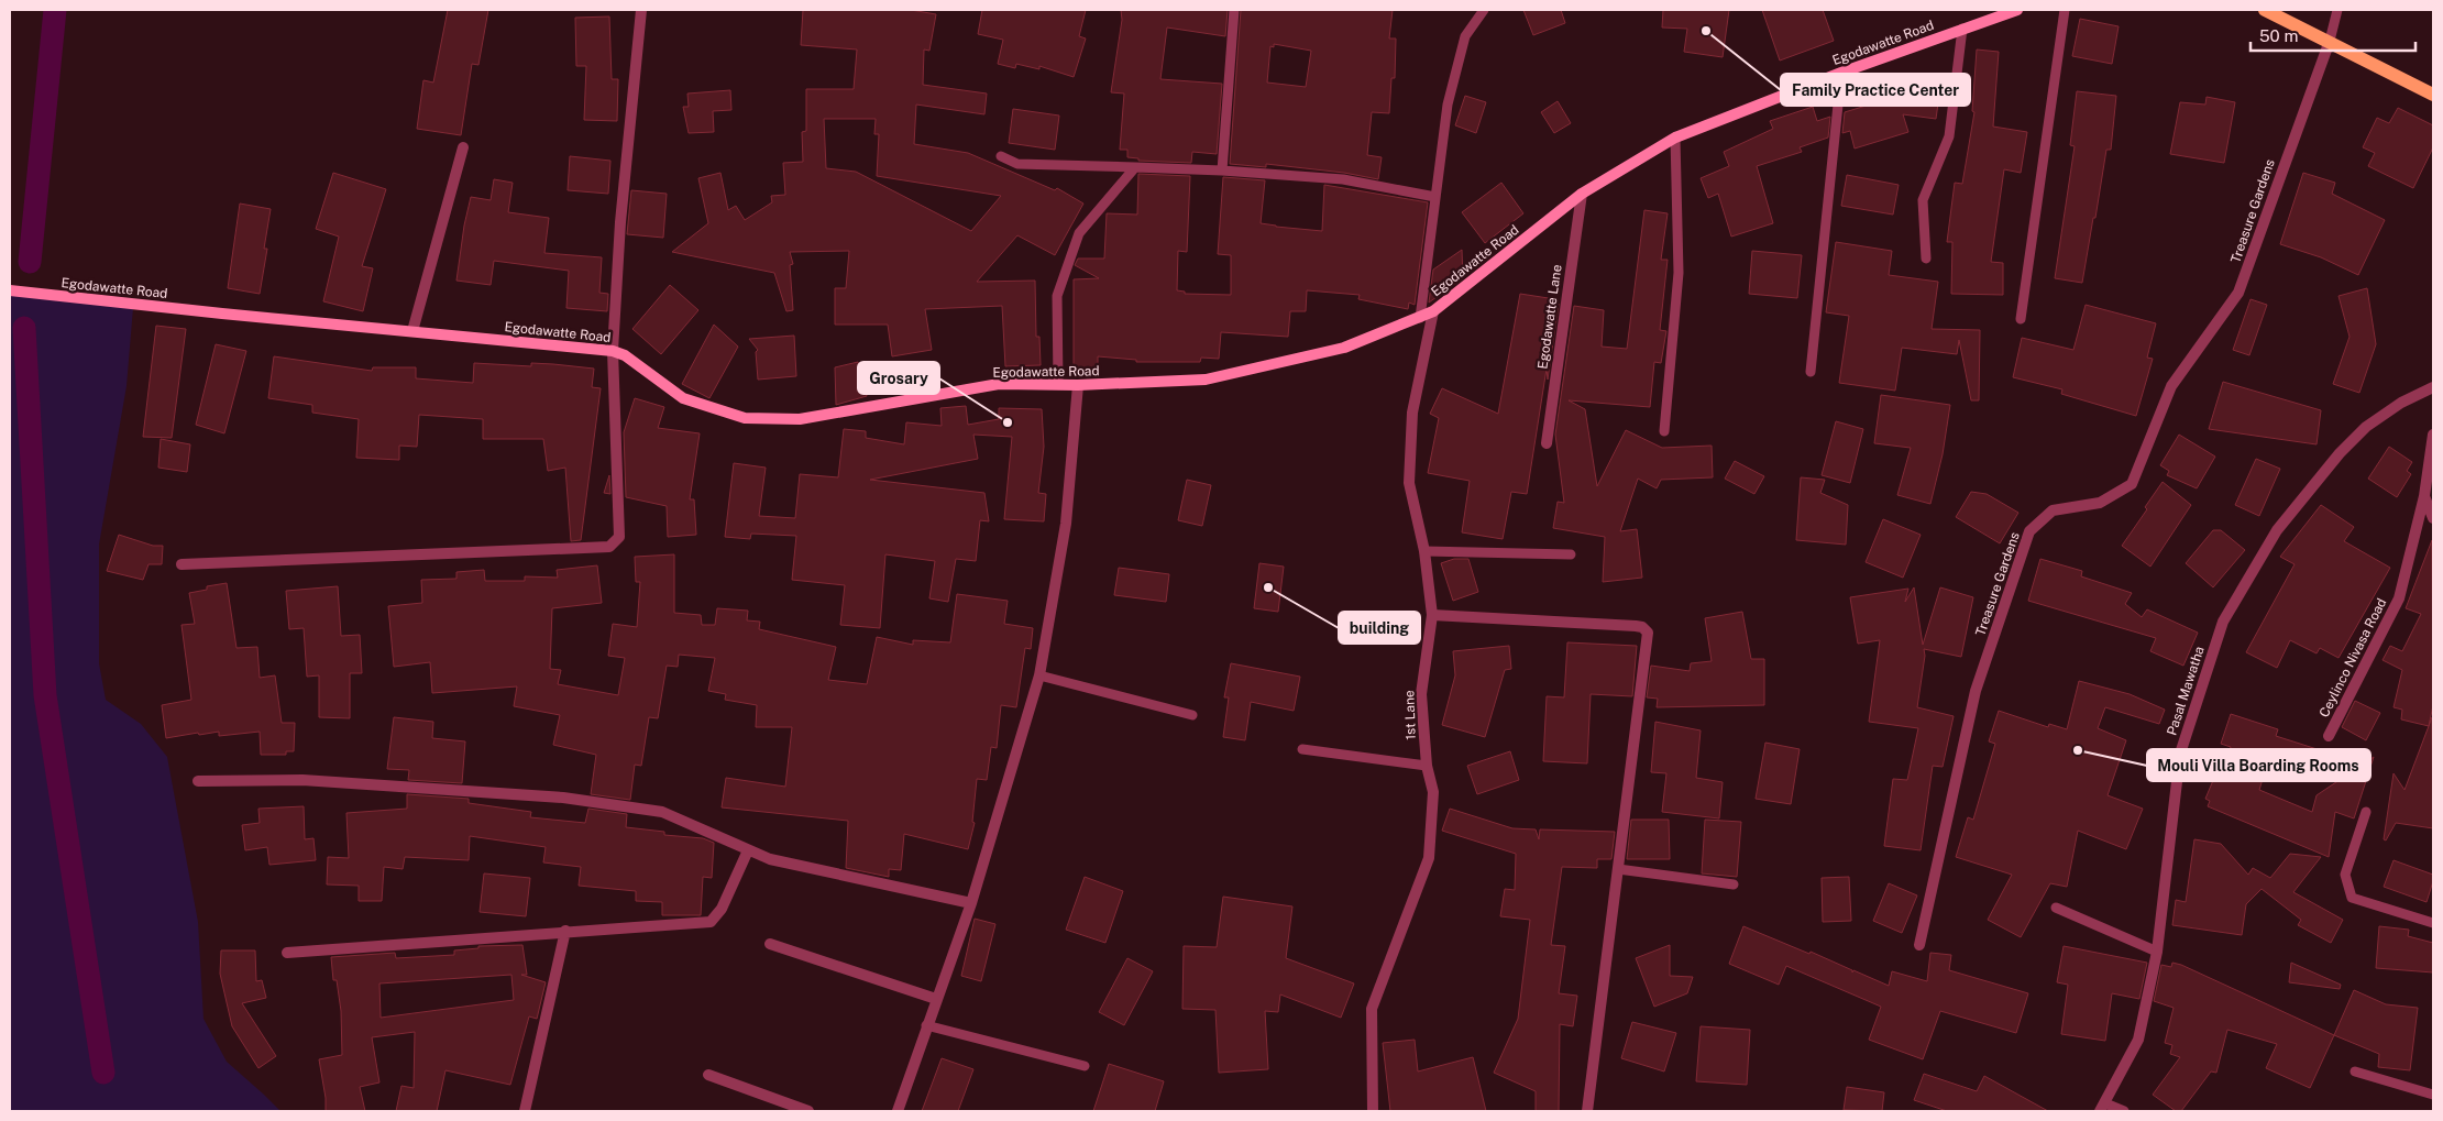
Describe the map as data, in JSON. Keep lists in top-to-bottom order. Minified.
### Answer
{"streets":{"street":["Egodawatte Road","Treasure Gardens","Egodawatte Lane","Ceylinco Nivasa Road","Pasal Mawatha","1st Lane"]},"crossings":[["Egodawatte Road","Egodawatte Lane"],["Egodawatte Road","1st Lane"]],"places":["Family Practice Center","Grosary","building","Mouli Villa Boarding Rooms"],"scale_bar":"50 m"}
